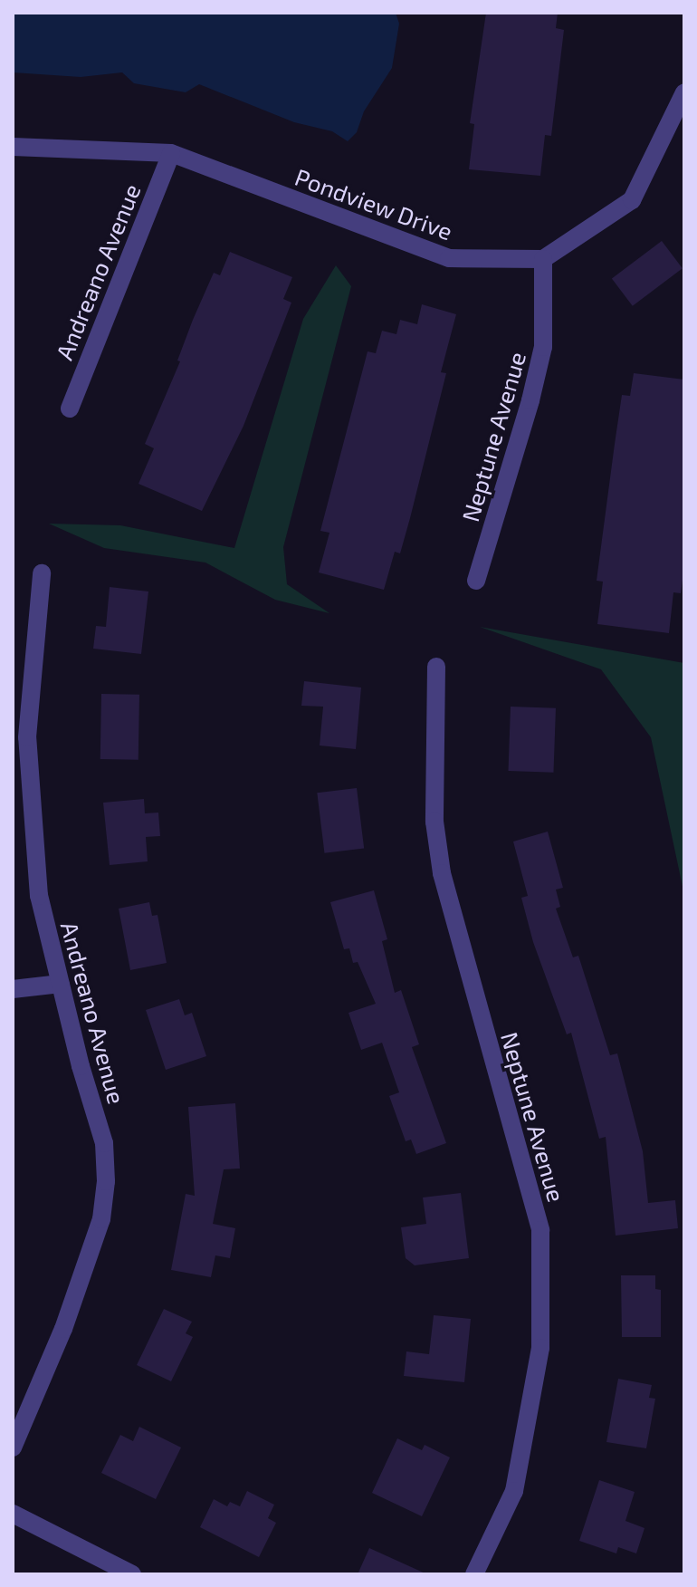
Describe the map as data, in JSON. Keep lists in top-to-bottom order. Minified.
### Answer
{"streets":{"street":["Pondview Drive","Andreano Avenue","Neptune Avenue"]},"crossings":[["Pondview Drive","Andreano Avenue"],["Pondview Drive","Neptune Avenue"]]}
